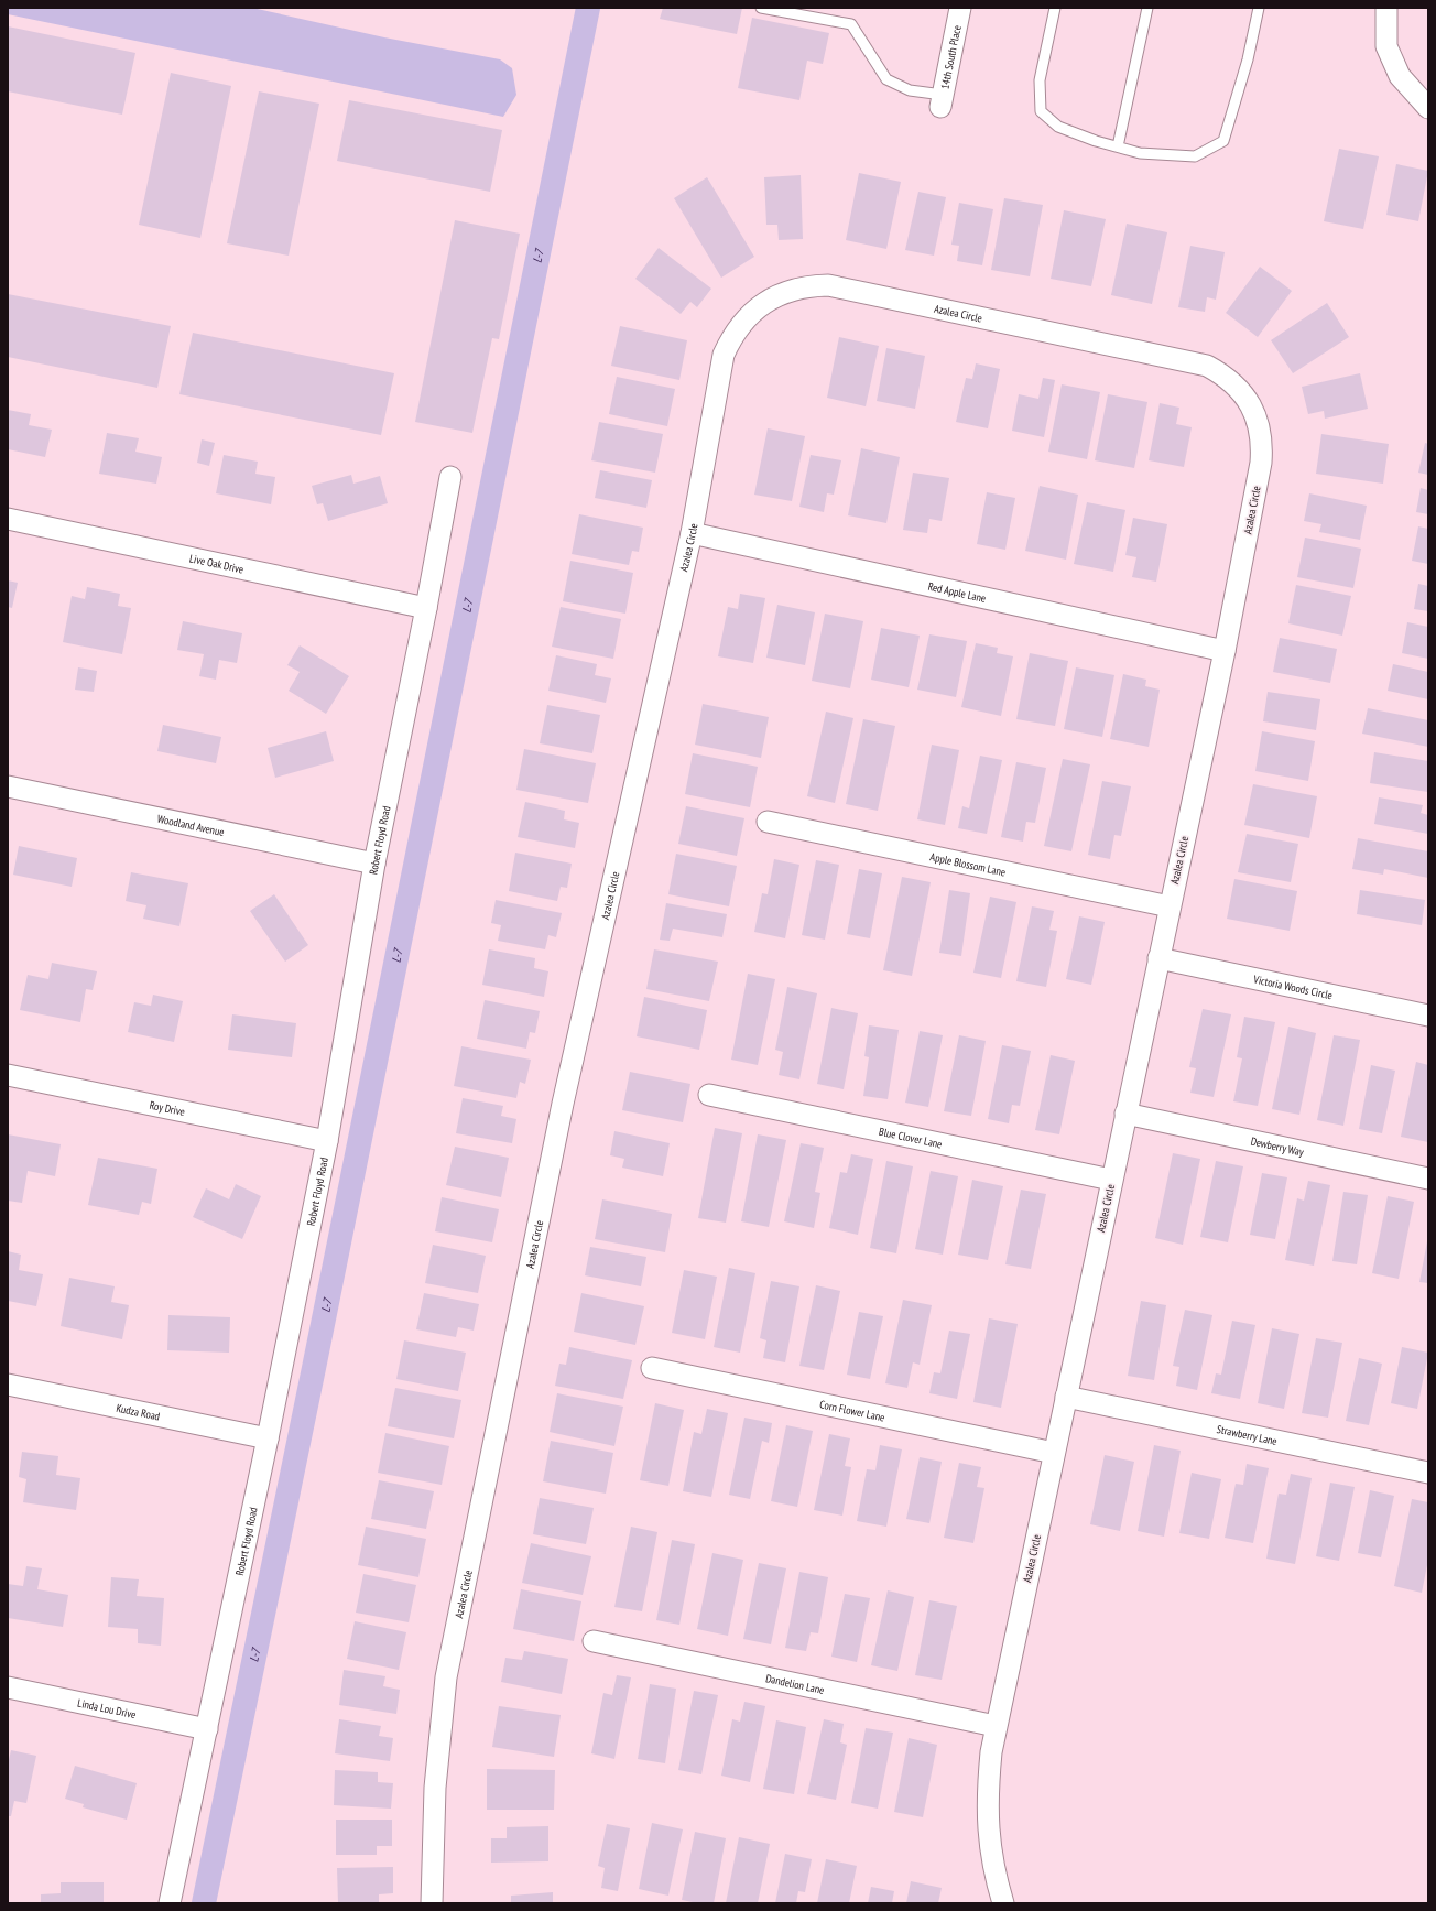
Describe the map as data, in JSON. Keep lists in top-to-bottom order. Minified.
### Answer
{"streets":{"street":["14th South Place","Azalea Circle","Live Oak Drive","Red Apple Lane","Woodland Avenue","Robert Floyd Road","Apple Blossom Lane","Victoria Woods Circle","Roy Drive","Blue Clover Lane","Dewberry Way","Kudza Road","Corn Flower Lane","Strawberry Lane","Dandelion Lane","Linda Lou Drive"]},"crossings":[["Azalea Circle","Red Apple Lane"],["Azalea Circle","Apple Blossom Lane"],["Azalea Circle","Victoria Woods Circle"],["Azalea Circle","Blue Clover Lane"],["Azalea Circle","Dewberry Way"],["Azalea Circle","Corn Flower Lane"],["Azalea Circle","Strawberry Lane"],["Azalea Circle","Dandelion Lane"],["Live Oak Drive","Robert Floyd Road"],["Woodland Avenue","Robert Floyd Road"],["Robert Floyd Road","Roy Drive"],["Robert Floyd Road","Kudza Road"],["Robert Floyd Road","Linda Lou Drive"]],"water":["L-7"]}
